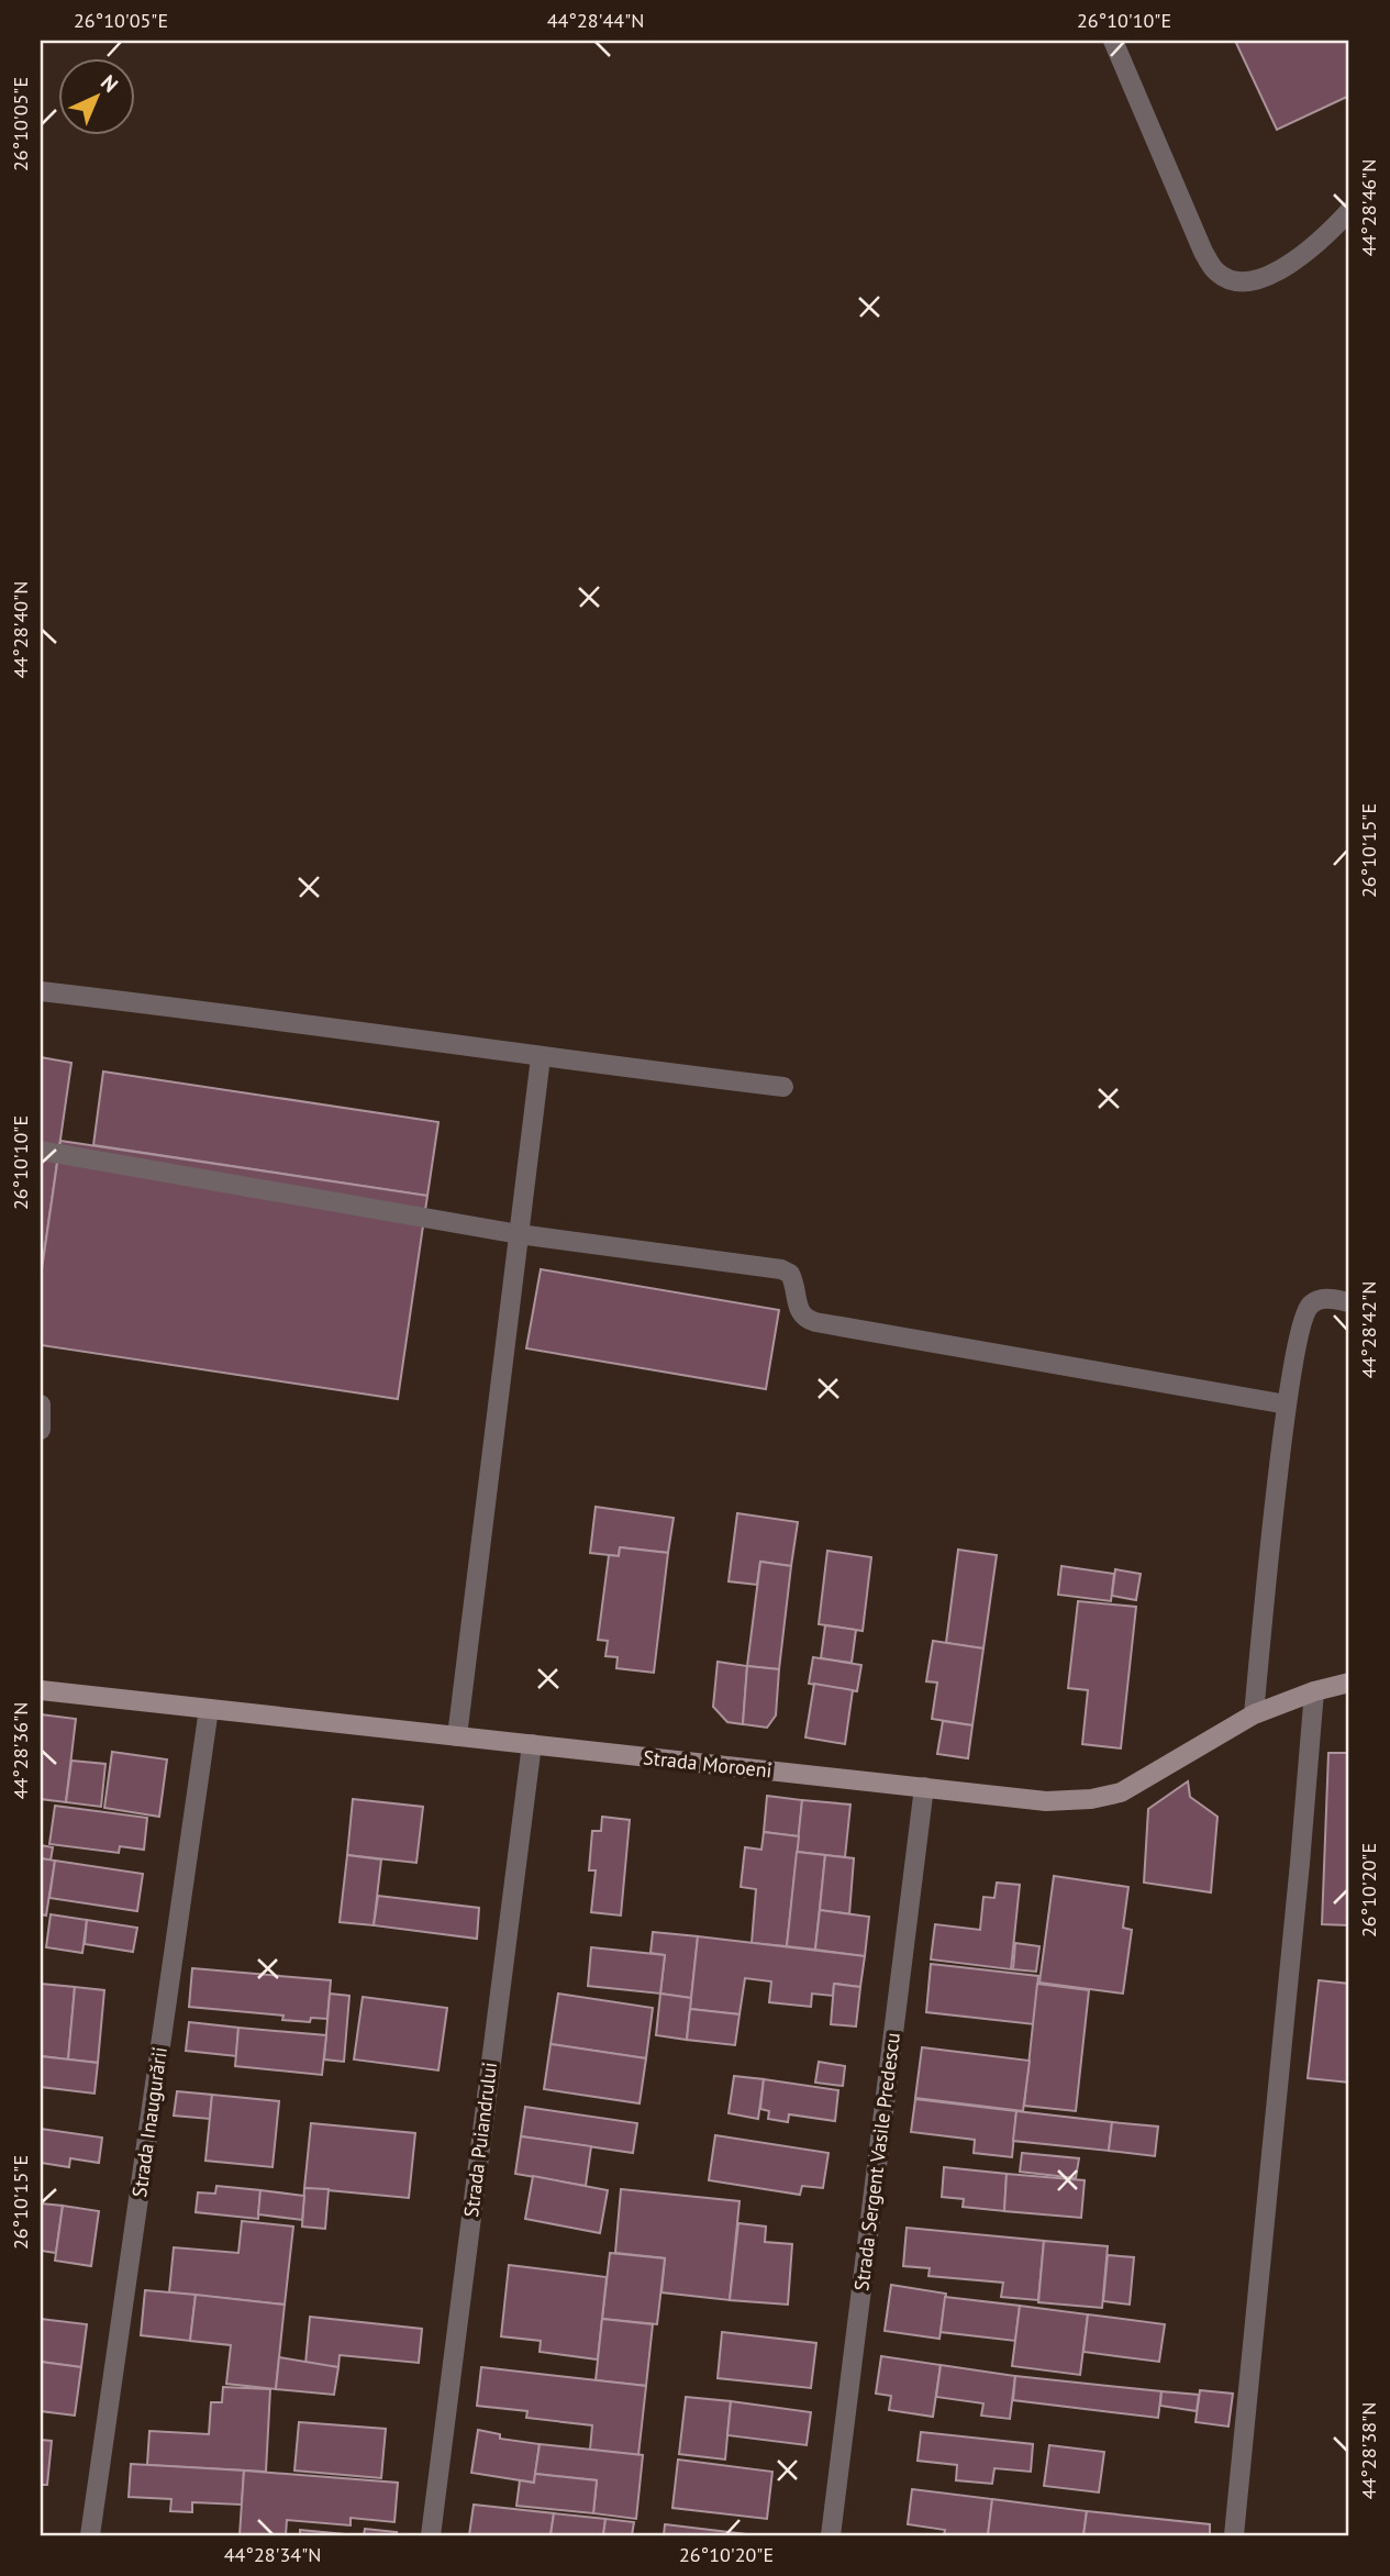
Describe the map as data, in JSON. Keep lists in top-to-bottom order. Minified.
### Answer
{"streets":{"street":["Strada Moroeni","Strada Inaugurării","Strada Puiandrului","Strada Sergent Vasile Predescu"]},"crossings":[["Strada Moroeni","Strada Inaugurării"],["Strada Moroeni","Strada Puiandrului"],["Strada Moroeni","Strada Sergent Vasile Predescu"]],"north":"top right","coordinates":["26°10'05\"E","44°28'44\"N","26°10'10\"E","44°28'46\"N","44°28'40\"N","26°10'15\"E","44°28'42\"N","44°28'36\"N","26°10'20\"E","44°28'38\"N","44°28'34\"N"]}
